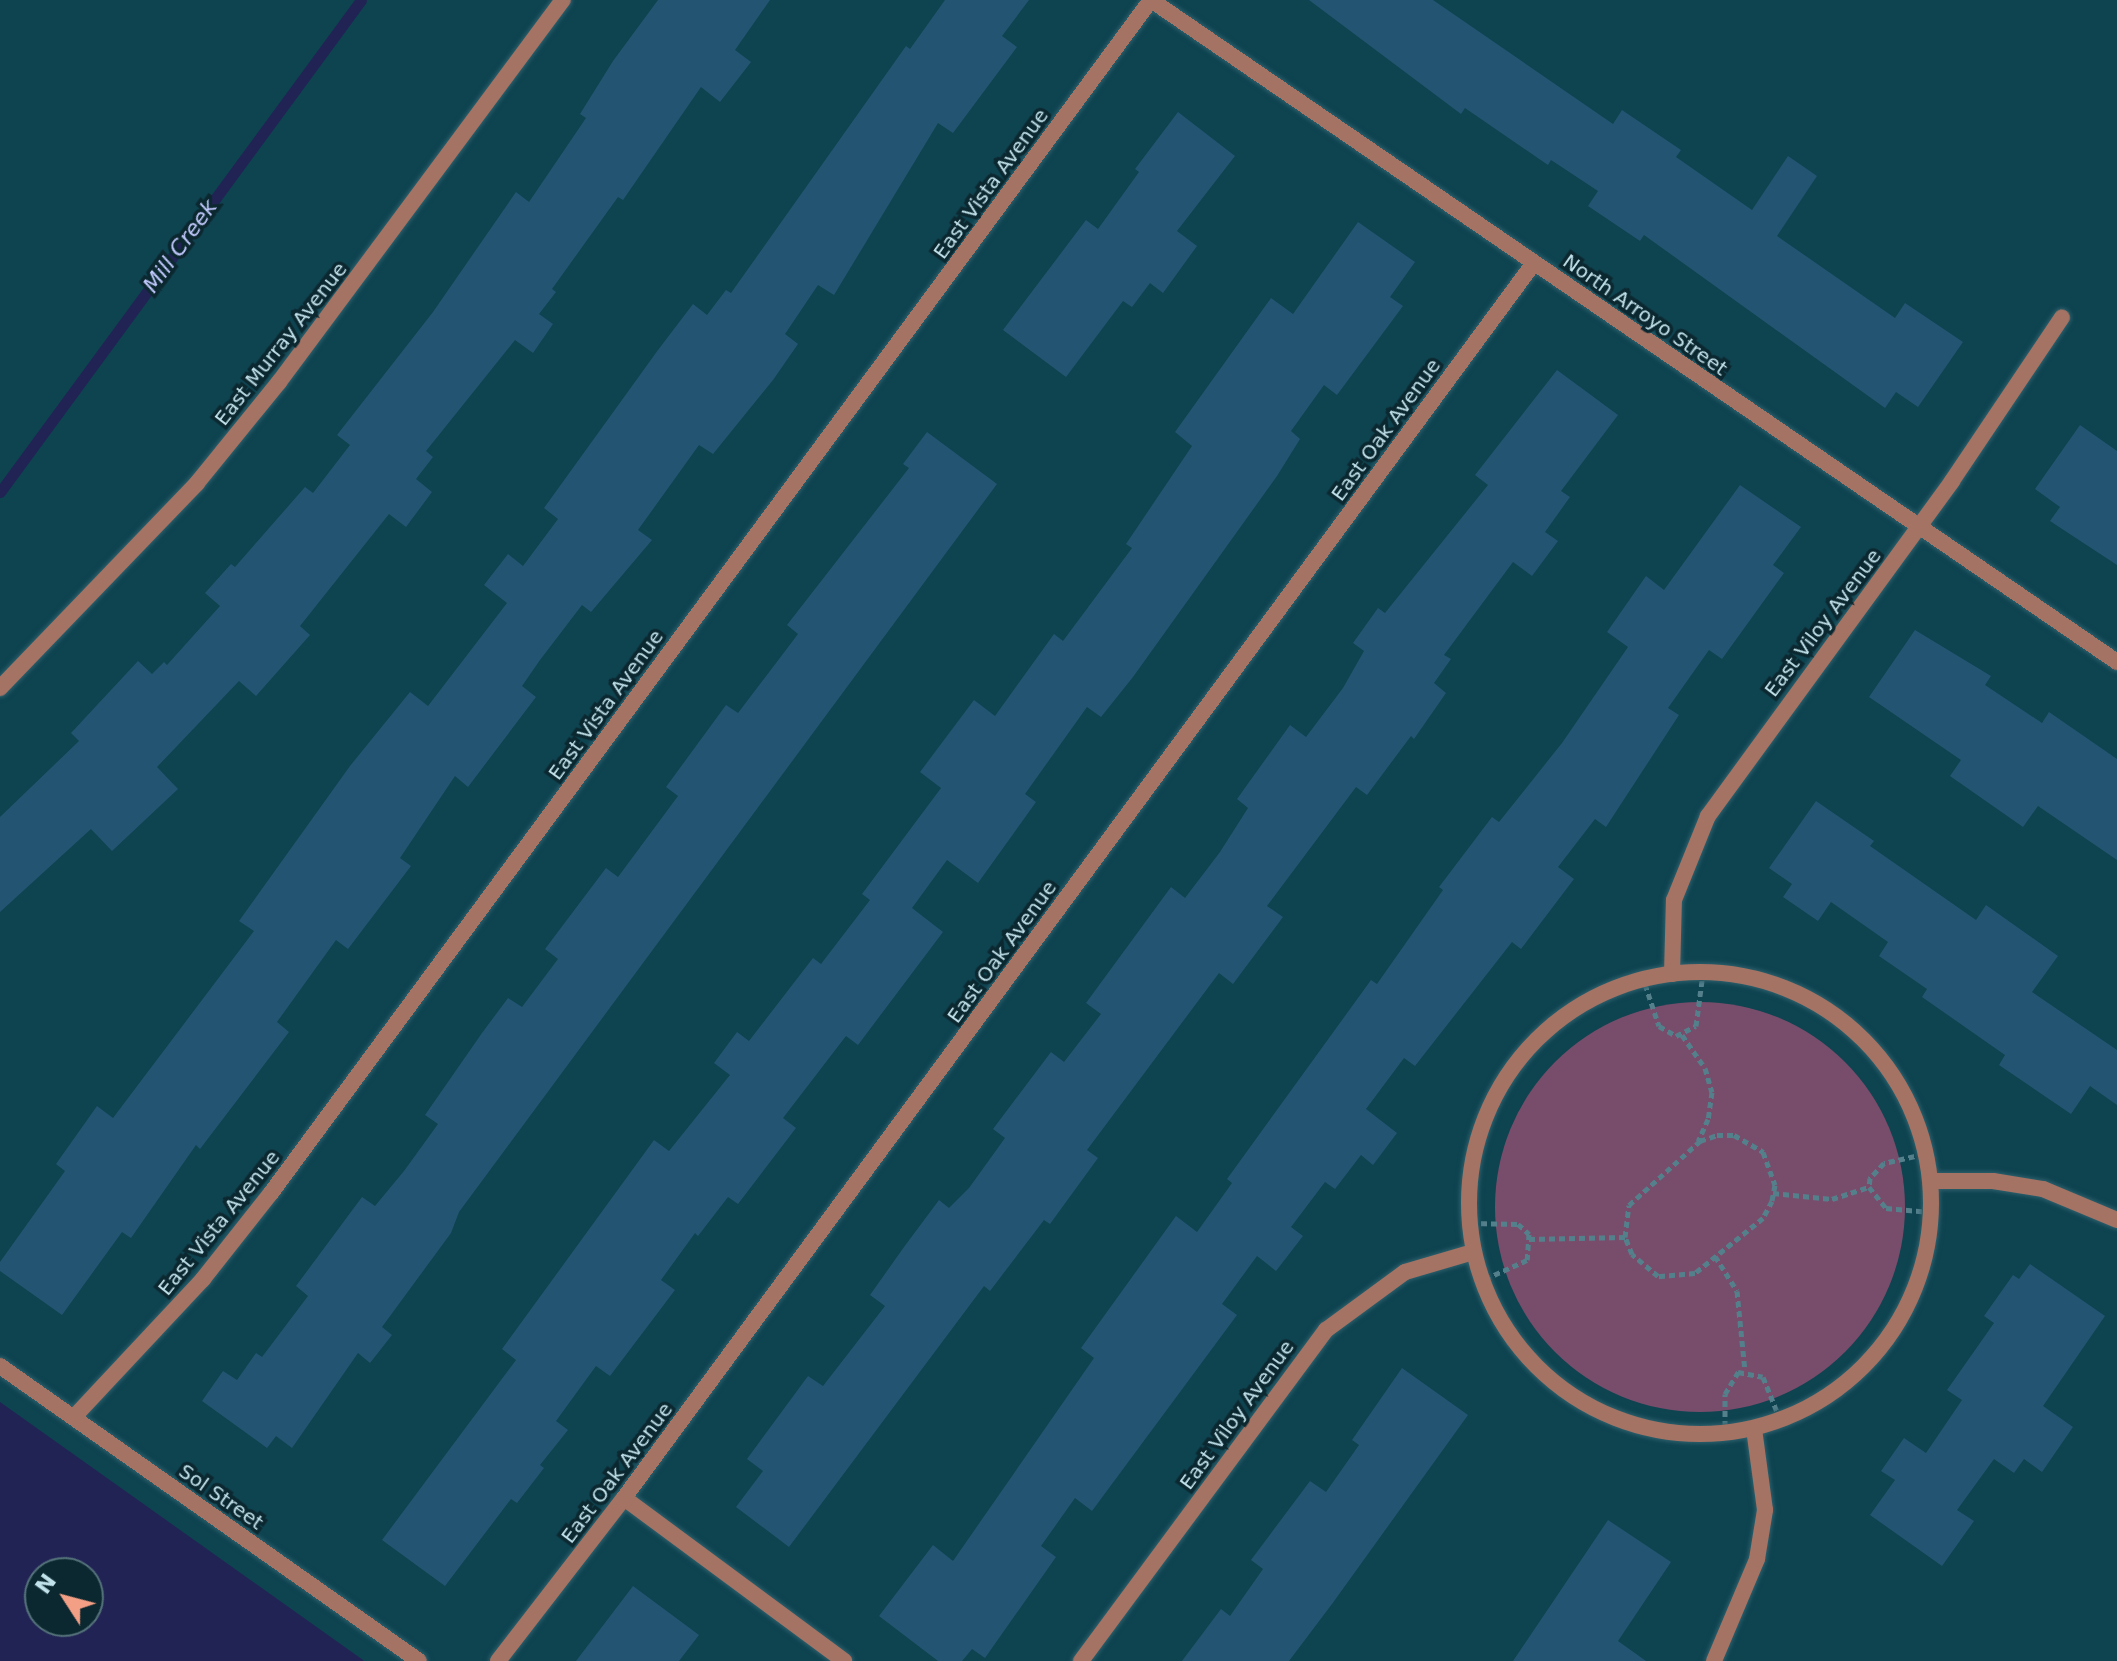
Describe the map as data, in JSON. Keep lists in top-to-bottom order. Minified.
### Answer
{"streets":{"street":["East Vista Avenue","North Arroyo Street","East Murray Avenue","East Oak Avenue","East Viloy Avenue","Sol Street"]},"crossings":[["East Vista Avenue","North Arroyo Street"],["East Vista Avenue","Sol Street"],["North Arroyo Street","East Oak Avenue"],["North Arroyo Street","East Viloy Avenue"]],"water":["Mill Creek"],"north":"top left"}
